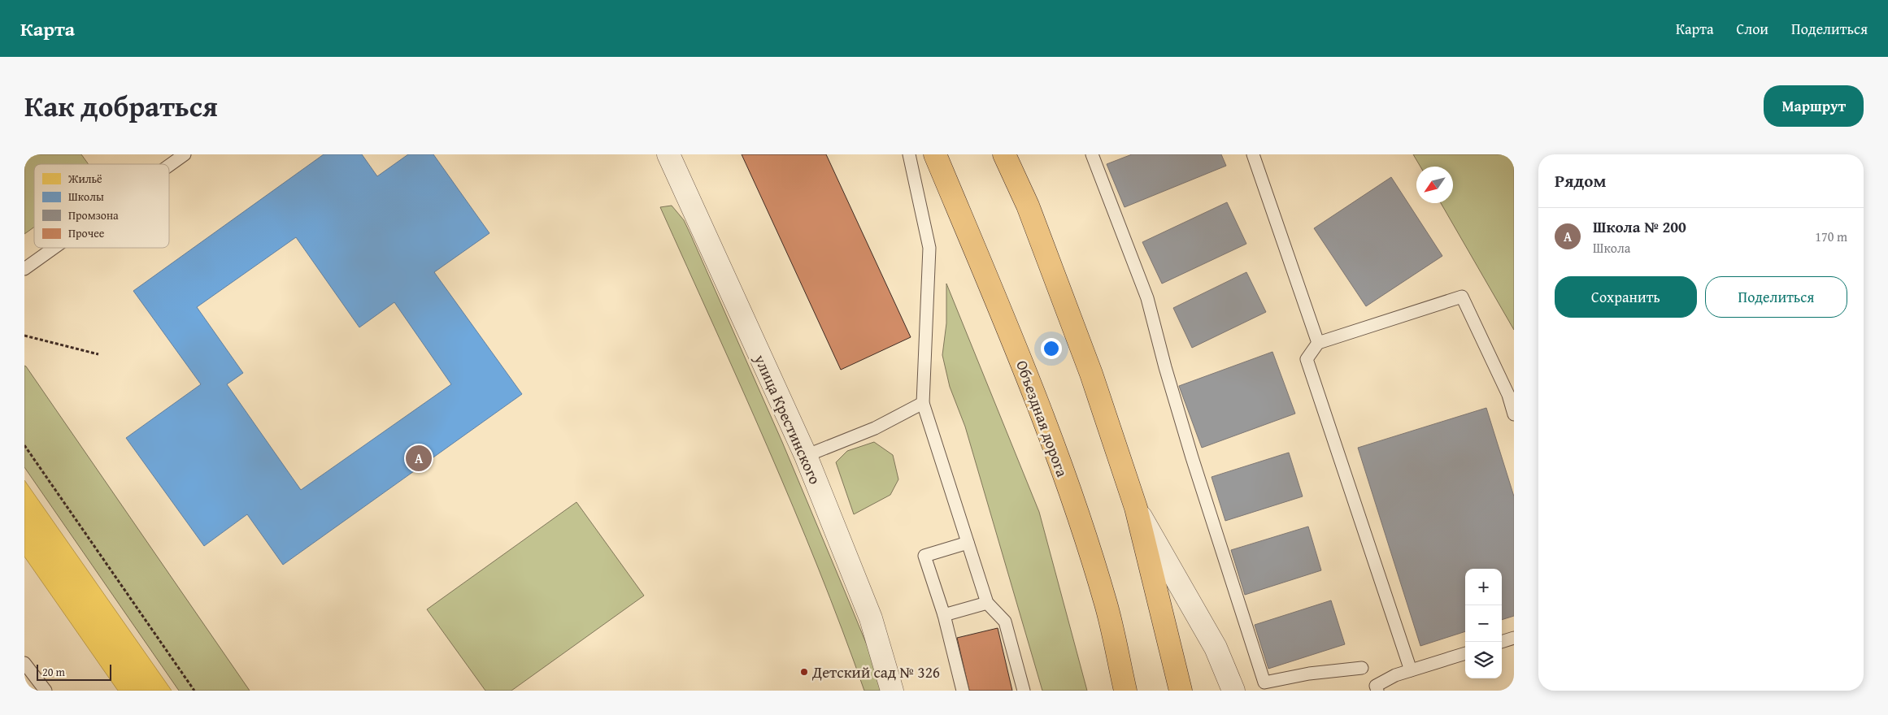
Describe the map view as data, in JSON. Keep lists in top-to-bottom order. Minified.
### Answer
{"streets":{"main road":["Объездная дорога"],"street":["улица Крестинского"]},"places":["Детский сад № 326"],"legend":["Жильё","Школы","Промзона","Прочее"],"scale_bar":"20 m","north":"bottom left","page":{"header":"Карта","nav":["Карта","Слои","Поделиться"],"title":"Как добраться","buttons":["Маршрут",["Сохранить","Поделиться"]],"heading":"Рядом","list":[{"mark":"A","name":"Школа № 200","note":"Школа","value":"170 m"}],"pins":"A","map_buttons":["+","−"],"scale":"20 m"}}
